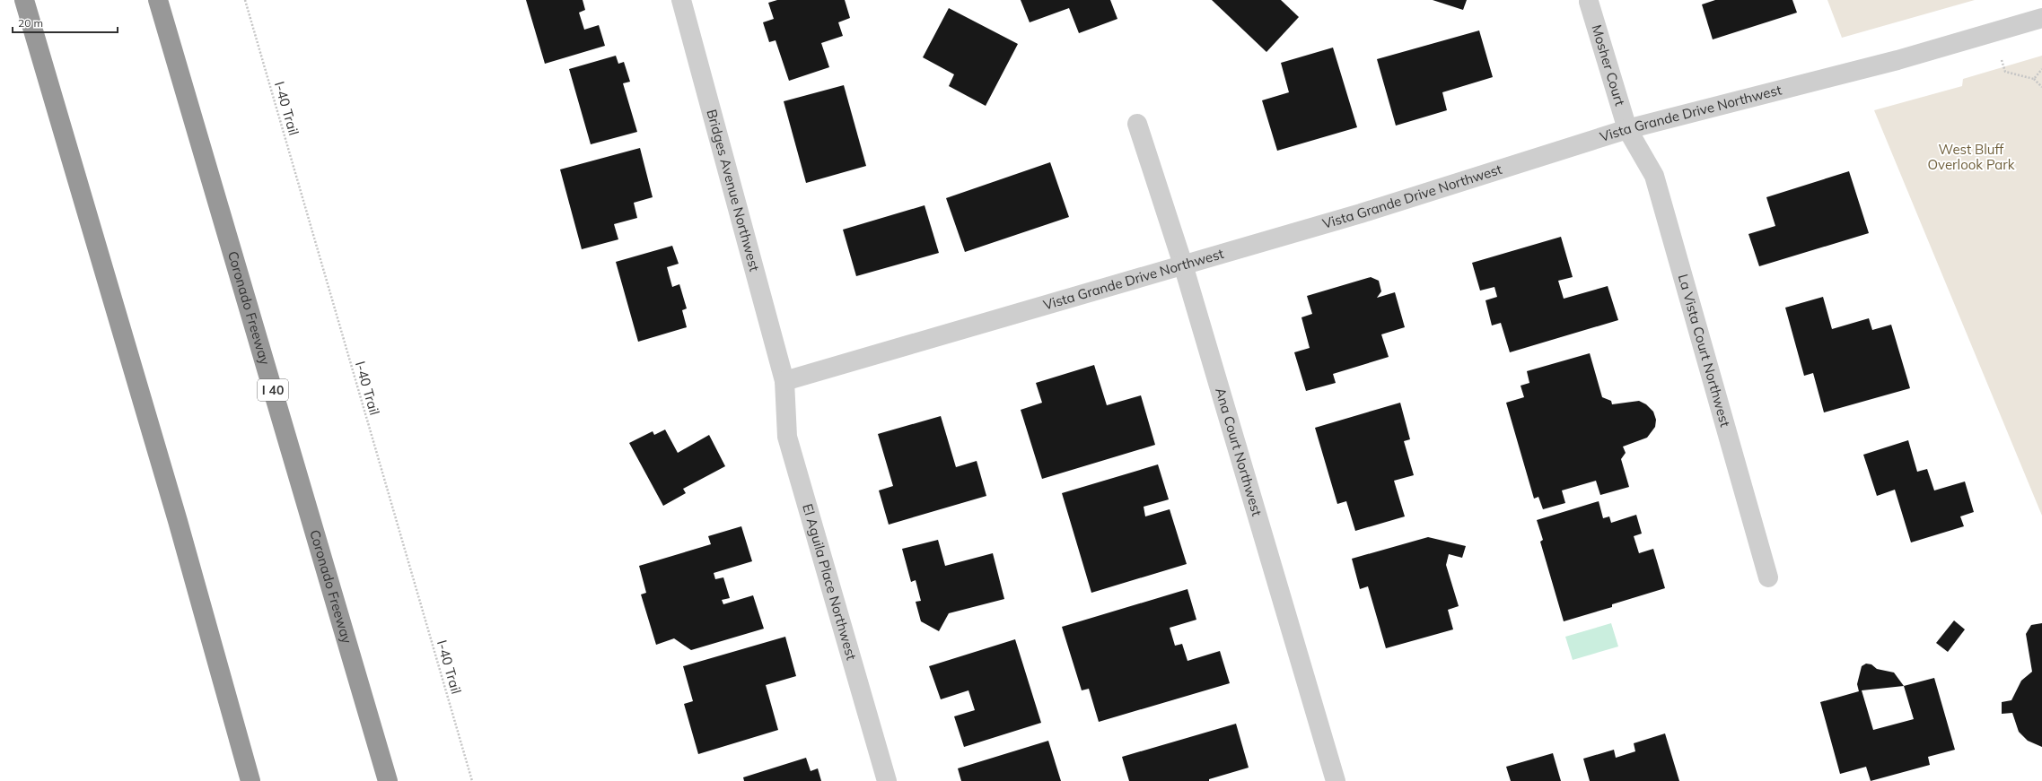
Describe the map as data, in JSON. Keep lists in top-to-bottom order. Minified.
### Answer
{"streets":{"highway":["Coronado Freeway","I 40"],"street":["Mosher Court","Vista Grande Drive Northwest","Bridges Avenue Northwest","La Vista Court Northwest","Ana Court Northwest","El Aguila Place Northwest"],"path":["I-40 Trail"]},"crossings":[["Mosher Court","Vista Grande Drive Northwest"],["Mosher Court","La Vista Court Northwest"],["Vista Grande Drive Northwest","Bridges Avenue Northwest"],["Vista Grande Drive Northwest","La Vista Court Northwest"],["Vista Grande Drive Northwest","Ana Court Northwest"],["Vista Grande Drive Northwest","El Aguila Place Northwest"],["Bridges Avenue Northwest","El Aguila Place Northwest"]],"parks":["West Bluff Overlook Park"],"scale_bar":"20 m"}
